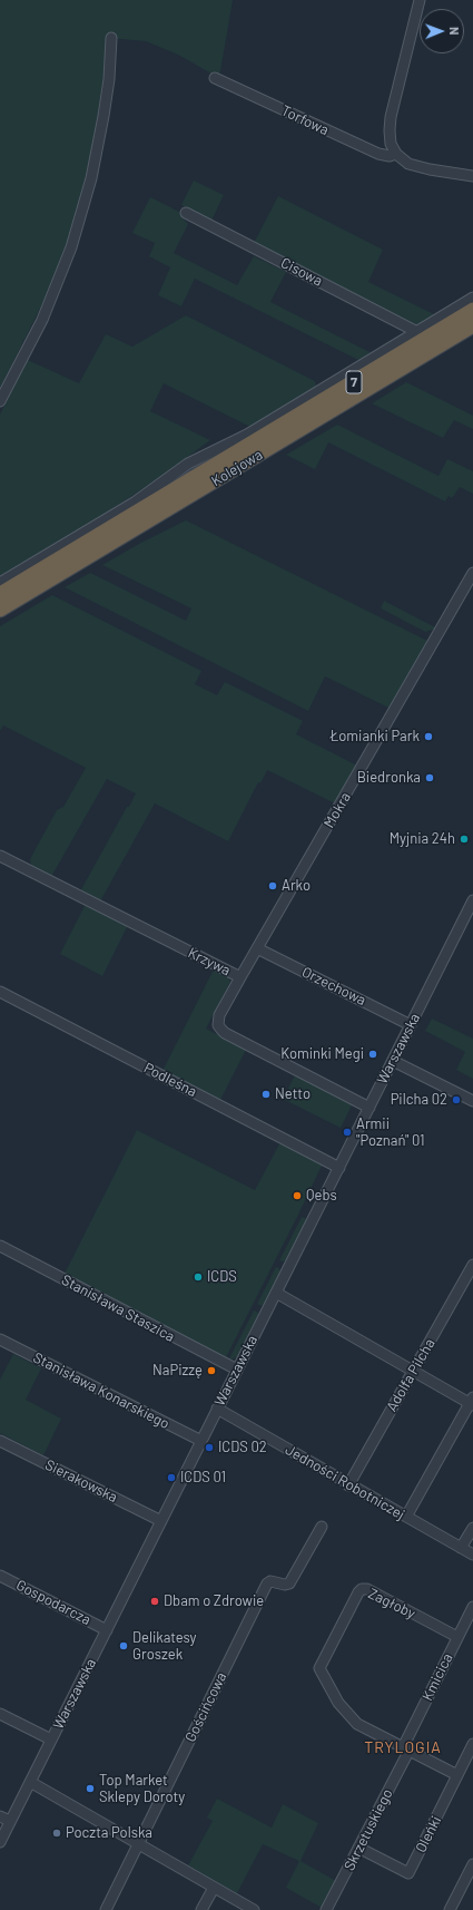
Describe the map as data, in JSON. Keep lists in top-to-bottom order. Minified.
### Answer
{"streets":{"highway":["7","Kolejowa"],"street":["Torfowa","Cisowa","Mokra","Krzywa","Orzechowa","Warszawska","Podleśna","Stanisława Staszica","Adolfa Pilcha","Stanisława Konarskiego","Sierakowska","Jedności Robotniczej","Gospodarcza","Zagłoby","Kmicica","Gościńcowa","Skrzetuskiego","Oleńki"]},"crossings":[["Mokra","Krzywa"],["Mokra","Orzechowa"],["Krzywa","Warszawska"],["Orzechowa","Warszawska"],["Warszawska","Podleśna"],["Warszawska","Stanisława Staszica"],["Warszawska","Stanisława Konarskiego"],["Warszawska","Sierakowska"],["Warszawska","Jedności Robotniczej"],["Warszawska","Gospodarcza"],["Adolfa Pilcha","Jedności Robotniczej"],["Zagłoby","Kmicica"],["Zagłoby","Skrzetuskiego"],["Kmicica","Skrzetuskiego"],["Skrzetuskiego","Oleńki"]],"districts":["TRYLOGIA"],"places":["Łomianki Park","Biedronka","Myjnia 24h","Arko","Kominki Megi","Netto","Pilcha 02","Armii \"Poznań\" 01","Qebs","ICDS","NaPizzę","ICDS 02","ICDS 01","Dbam o Zdrowie","Delikatesy Groszek","Top Market Sklepy Doroty","Poczta Polska"],"north":"right"}
